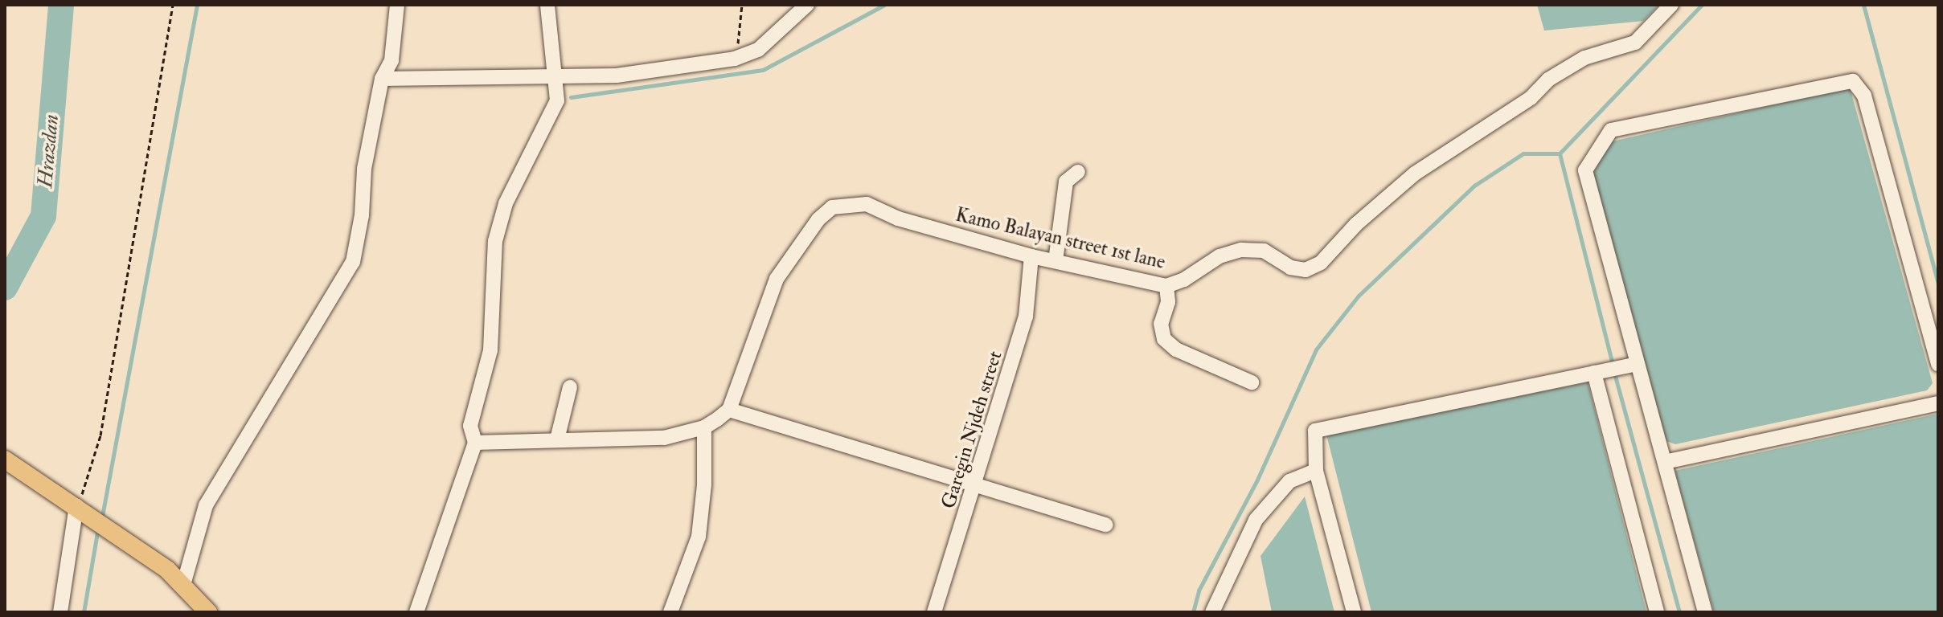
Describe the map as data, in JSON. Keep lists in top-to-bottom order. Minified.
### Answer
{"streets":{"street":["Kamo Balayan street 1st lane","Garegin Njdeh street"]},"crossings":[["Kamo Balayan street 1st lane","Garegin Njdeh street"]],"water":["Hrazdan"]}
